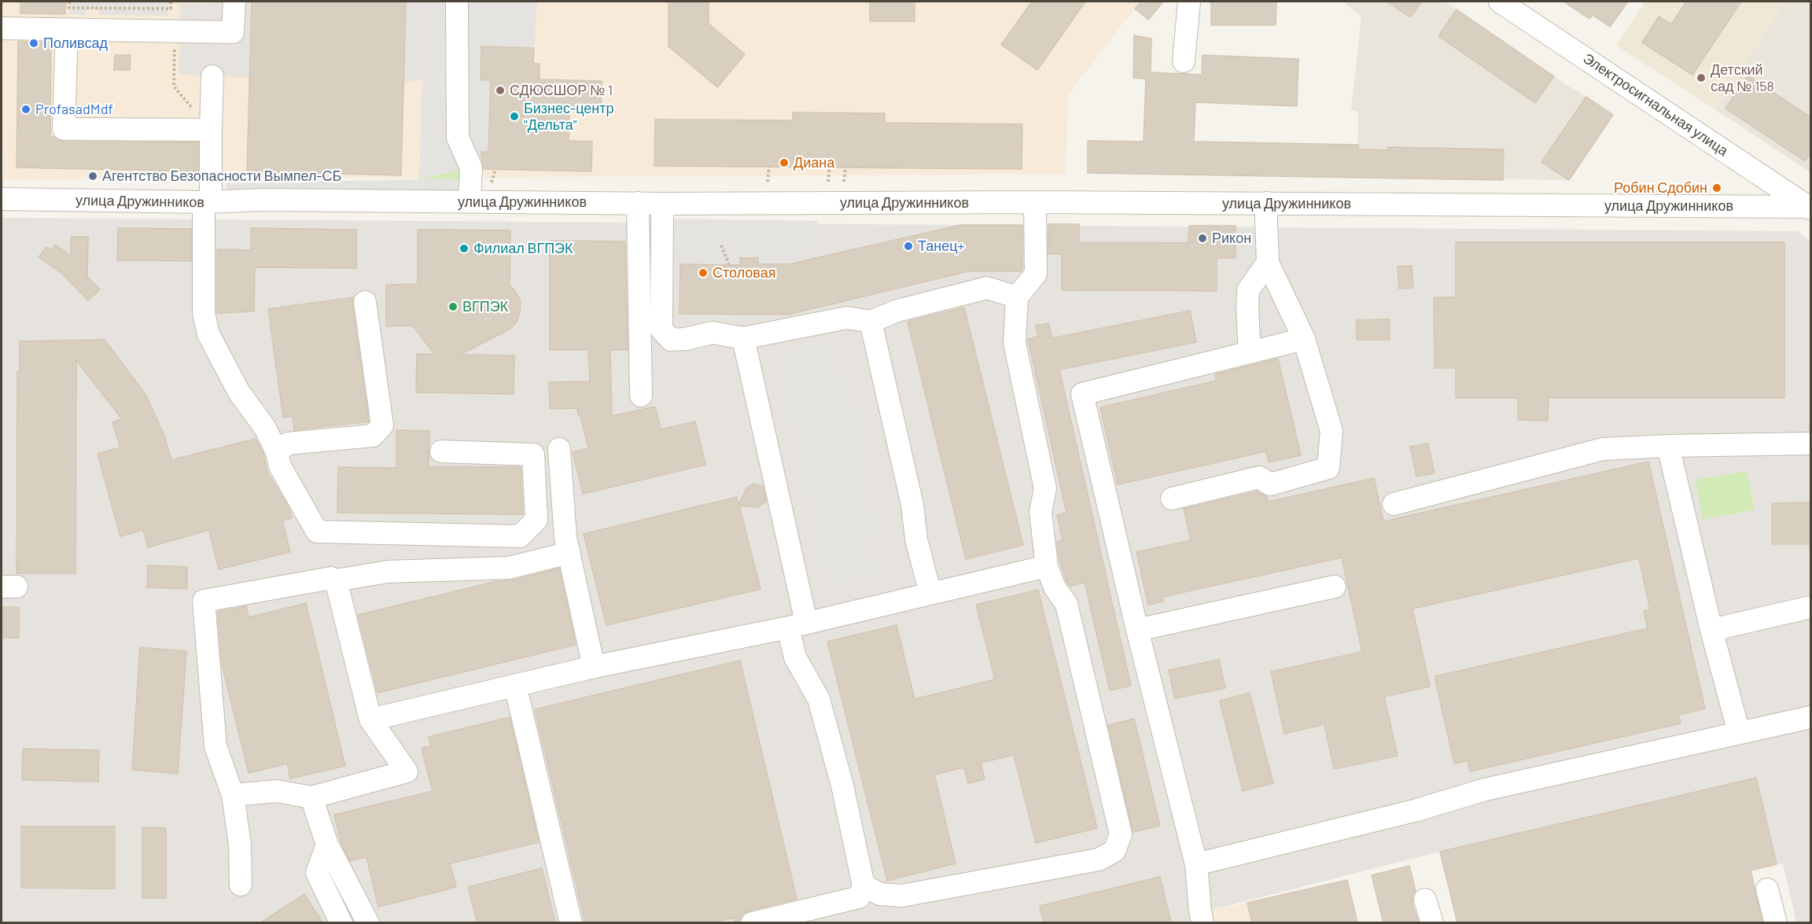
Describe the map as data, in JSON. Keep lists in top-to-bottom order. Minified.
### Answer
{"streets":{"street":["Электросигнальная улица","улица Дружинников"]},"crossings":[["Электросигнальная улица","улица Дружинников"]],"places":["Поливсад","Детский сад № 158","СДЮСШОР № 1","ProfasadMdf","Бизнес-центр \"Дельта\"","Диана","Агентство Безопасности Вымпел-СБ","Робин Сдобин","Рикон","Танец+","Филиал ВГПЭК","Столовая","ВГПЭК"]}
